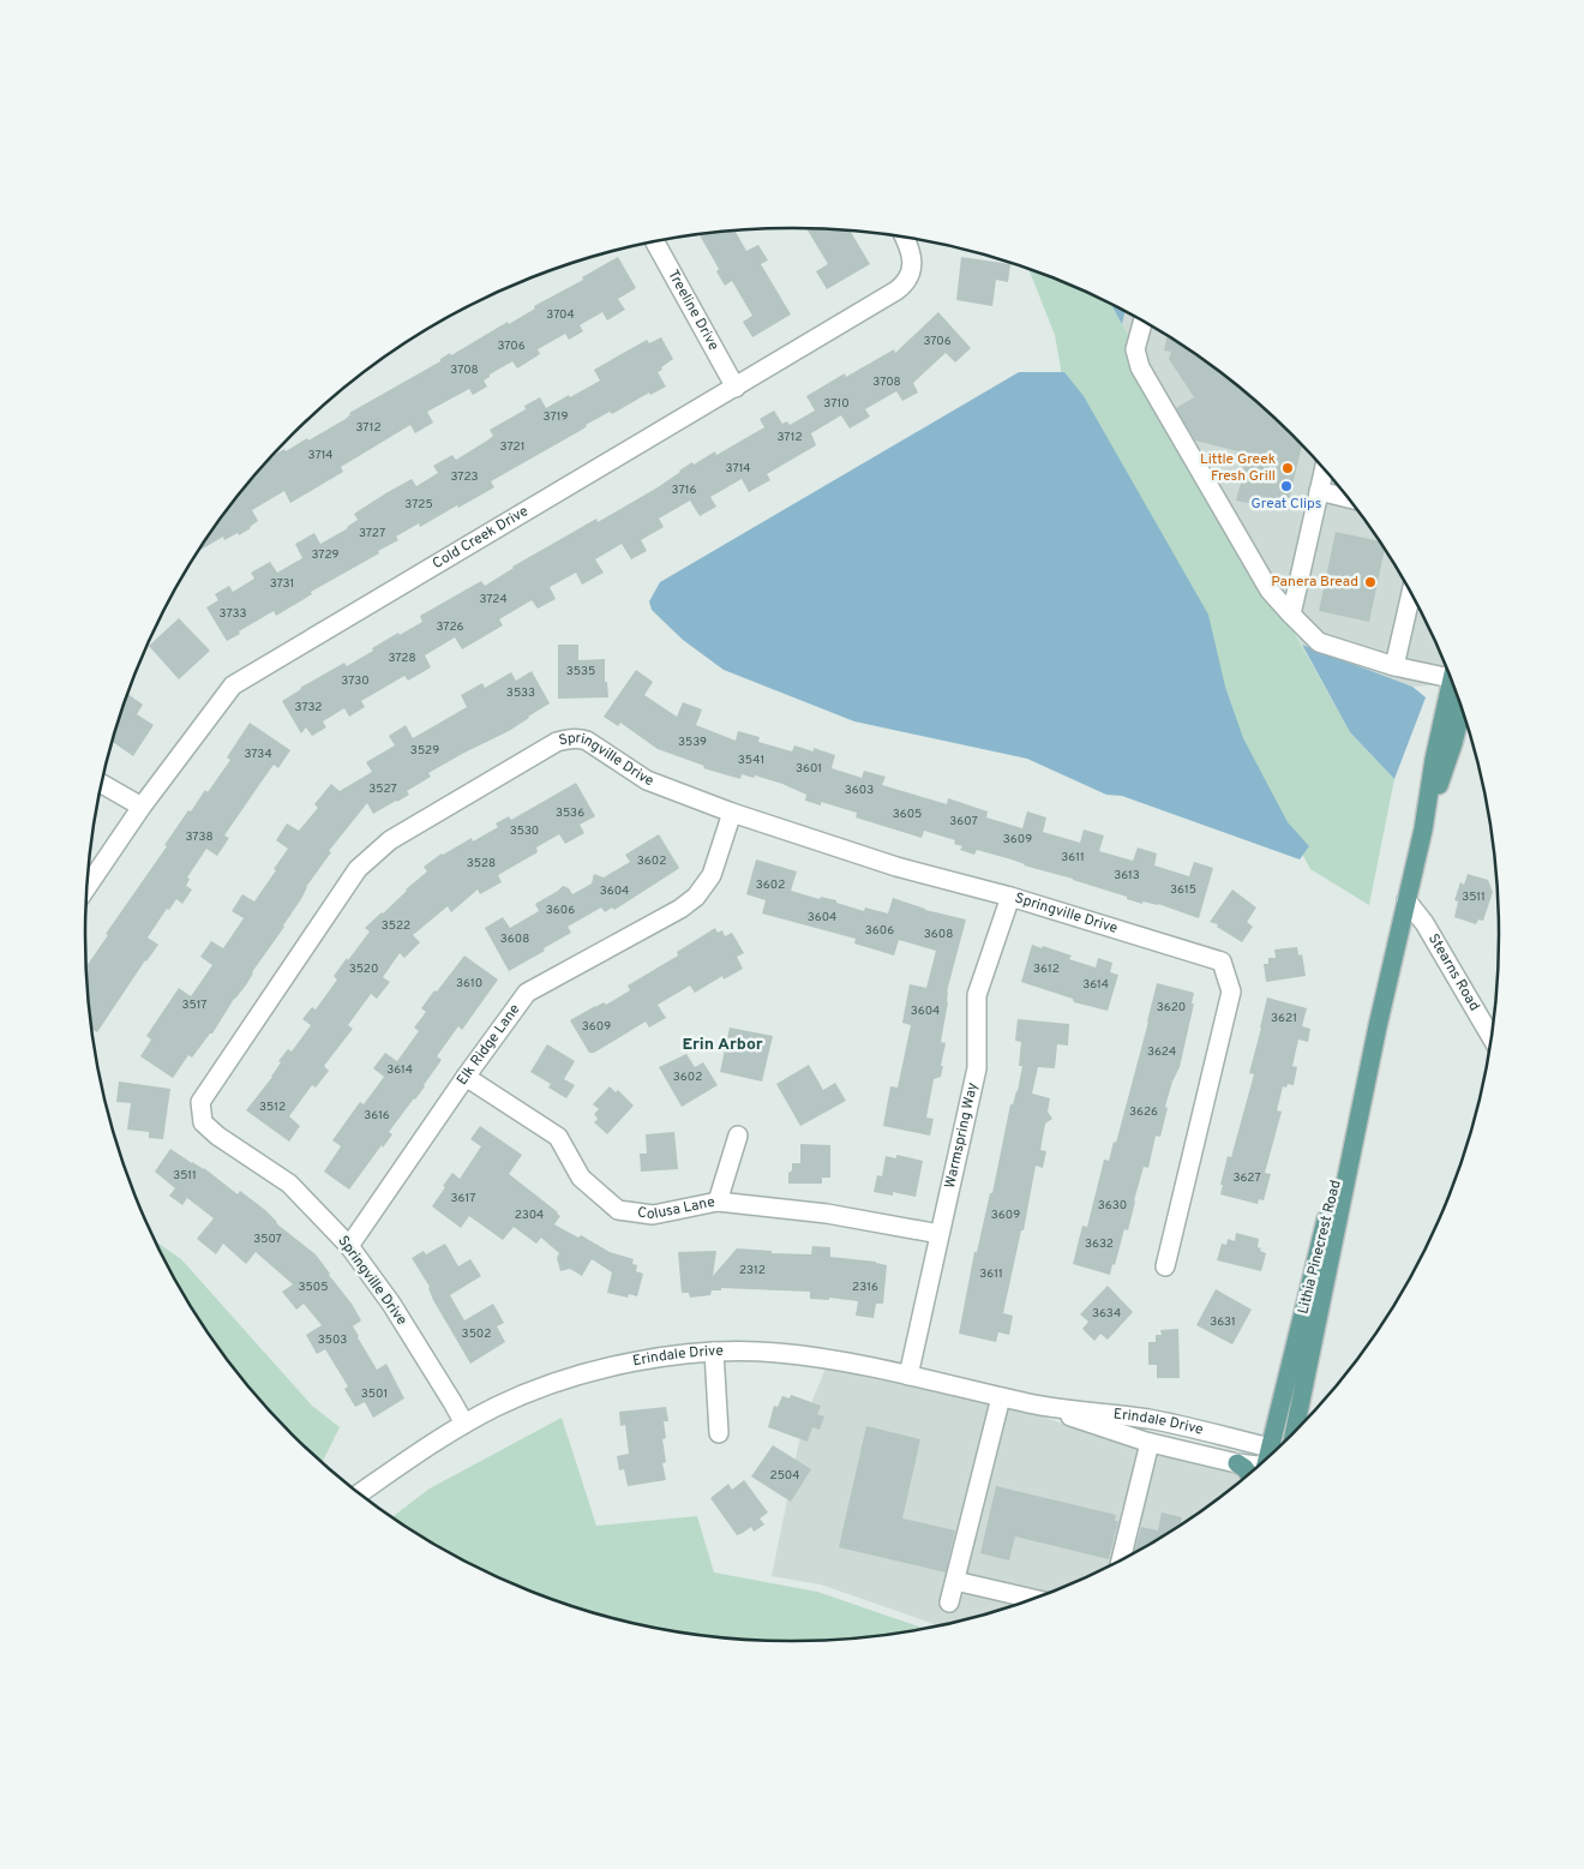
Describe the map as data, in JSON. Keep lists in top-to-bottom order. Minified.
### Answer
{"streets":{"main road":["Lithia Pinecrest Road"],"street":["Treeline Drive","Cold Creek Drive","Springville Drive","Stearns Road","Elk Ridge Lane","Warmspring Way","Colusa Lane","Erindale Drive"]},"crossings":[["Treeline Drive","Cold Creek Drive"],["Springville Drive","Elk Ridge Lane"],["Springville Drive","Warmspring Way"],["Springville Drive","Erindale Drive"],["Stearns Road","Lithia Pinecrest Road"],["Elk Ridge Lane","Colusa Lane"],["Warmspring Way","Colusa Lane"],["Warmspring Way","Erindale Drive"]],"districts":["Erin Arbor"],"places":["Little Greek Fresh Grill","Great Clips","Panera Bread"],"house_numbers":["3704","3706","3706","3708","3708","3710","3719","3712","3712","3721","3714","3714","3723","3716","3725","3727","3729","3731","3724","3733","3726","3728","3535","3730","3533","3732","3539","3529","3734","3541","3601","3527","3603","3536","3605","3607","3530","3738","3609","3611","3602","3528","3613","3602","3615","3604","3511","3606","3604","3522","3606","3608","3608","3520","3612","3610","3614","3517","3620","3604","3621","3609","3624","3614","3602","3512","3626","3616","3511","3627","3617","3630","2304","3609","3507","3632","2312","3611","3505","2316","3634","3631","3502","3503","3501","2504"]}
